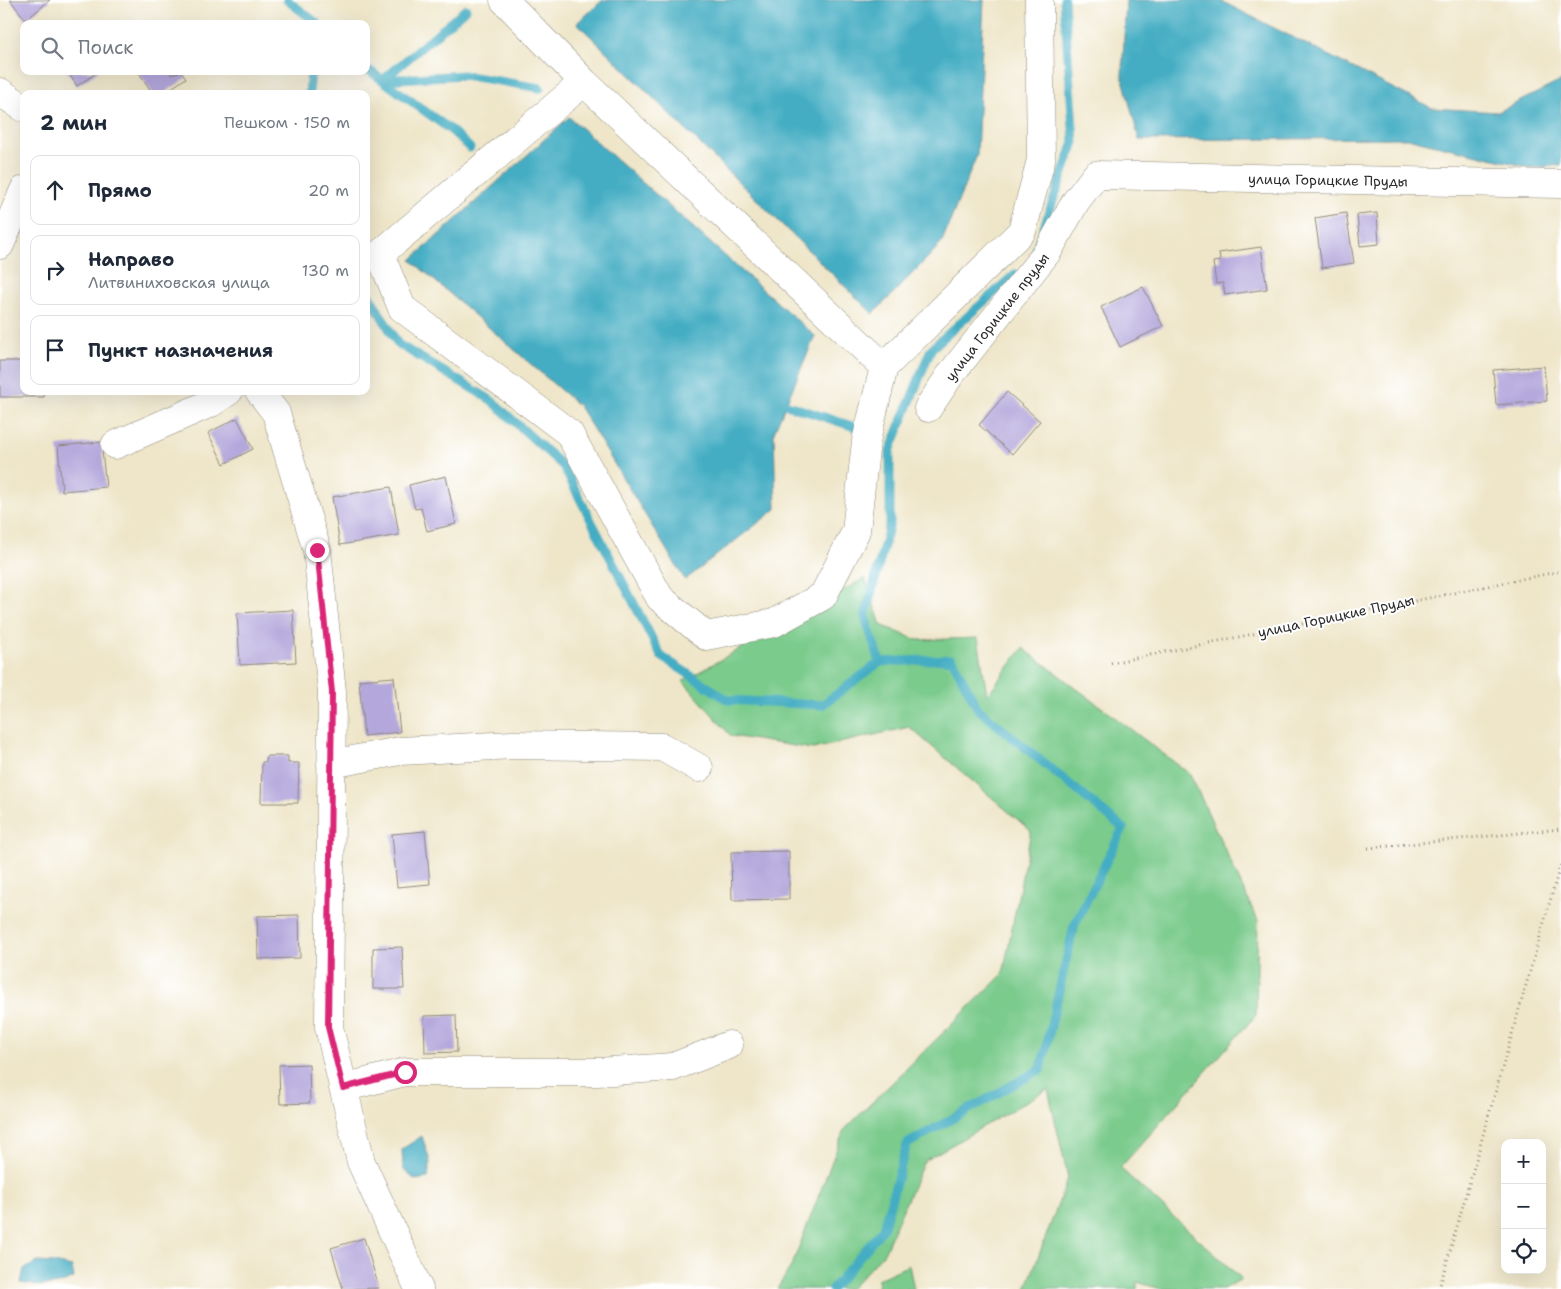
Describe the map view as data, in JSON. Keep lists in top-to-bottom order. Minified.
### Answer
{"streets":{"street":["улица Горицкие Пруды","улица Горицкие пруды"]},"crossings":[["улица Горицкие Пруды","улица Горицкие пруды"]],"page":{"search":"Поиск","heading":["2 мин","Пешком · 150 m"],"list":[["Прямо","20 m"],["Направо","Литвиниховская улица","130 m"],"Пункт назначения"],"map_buttons":["+","−"]}}
